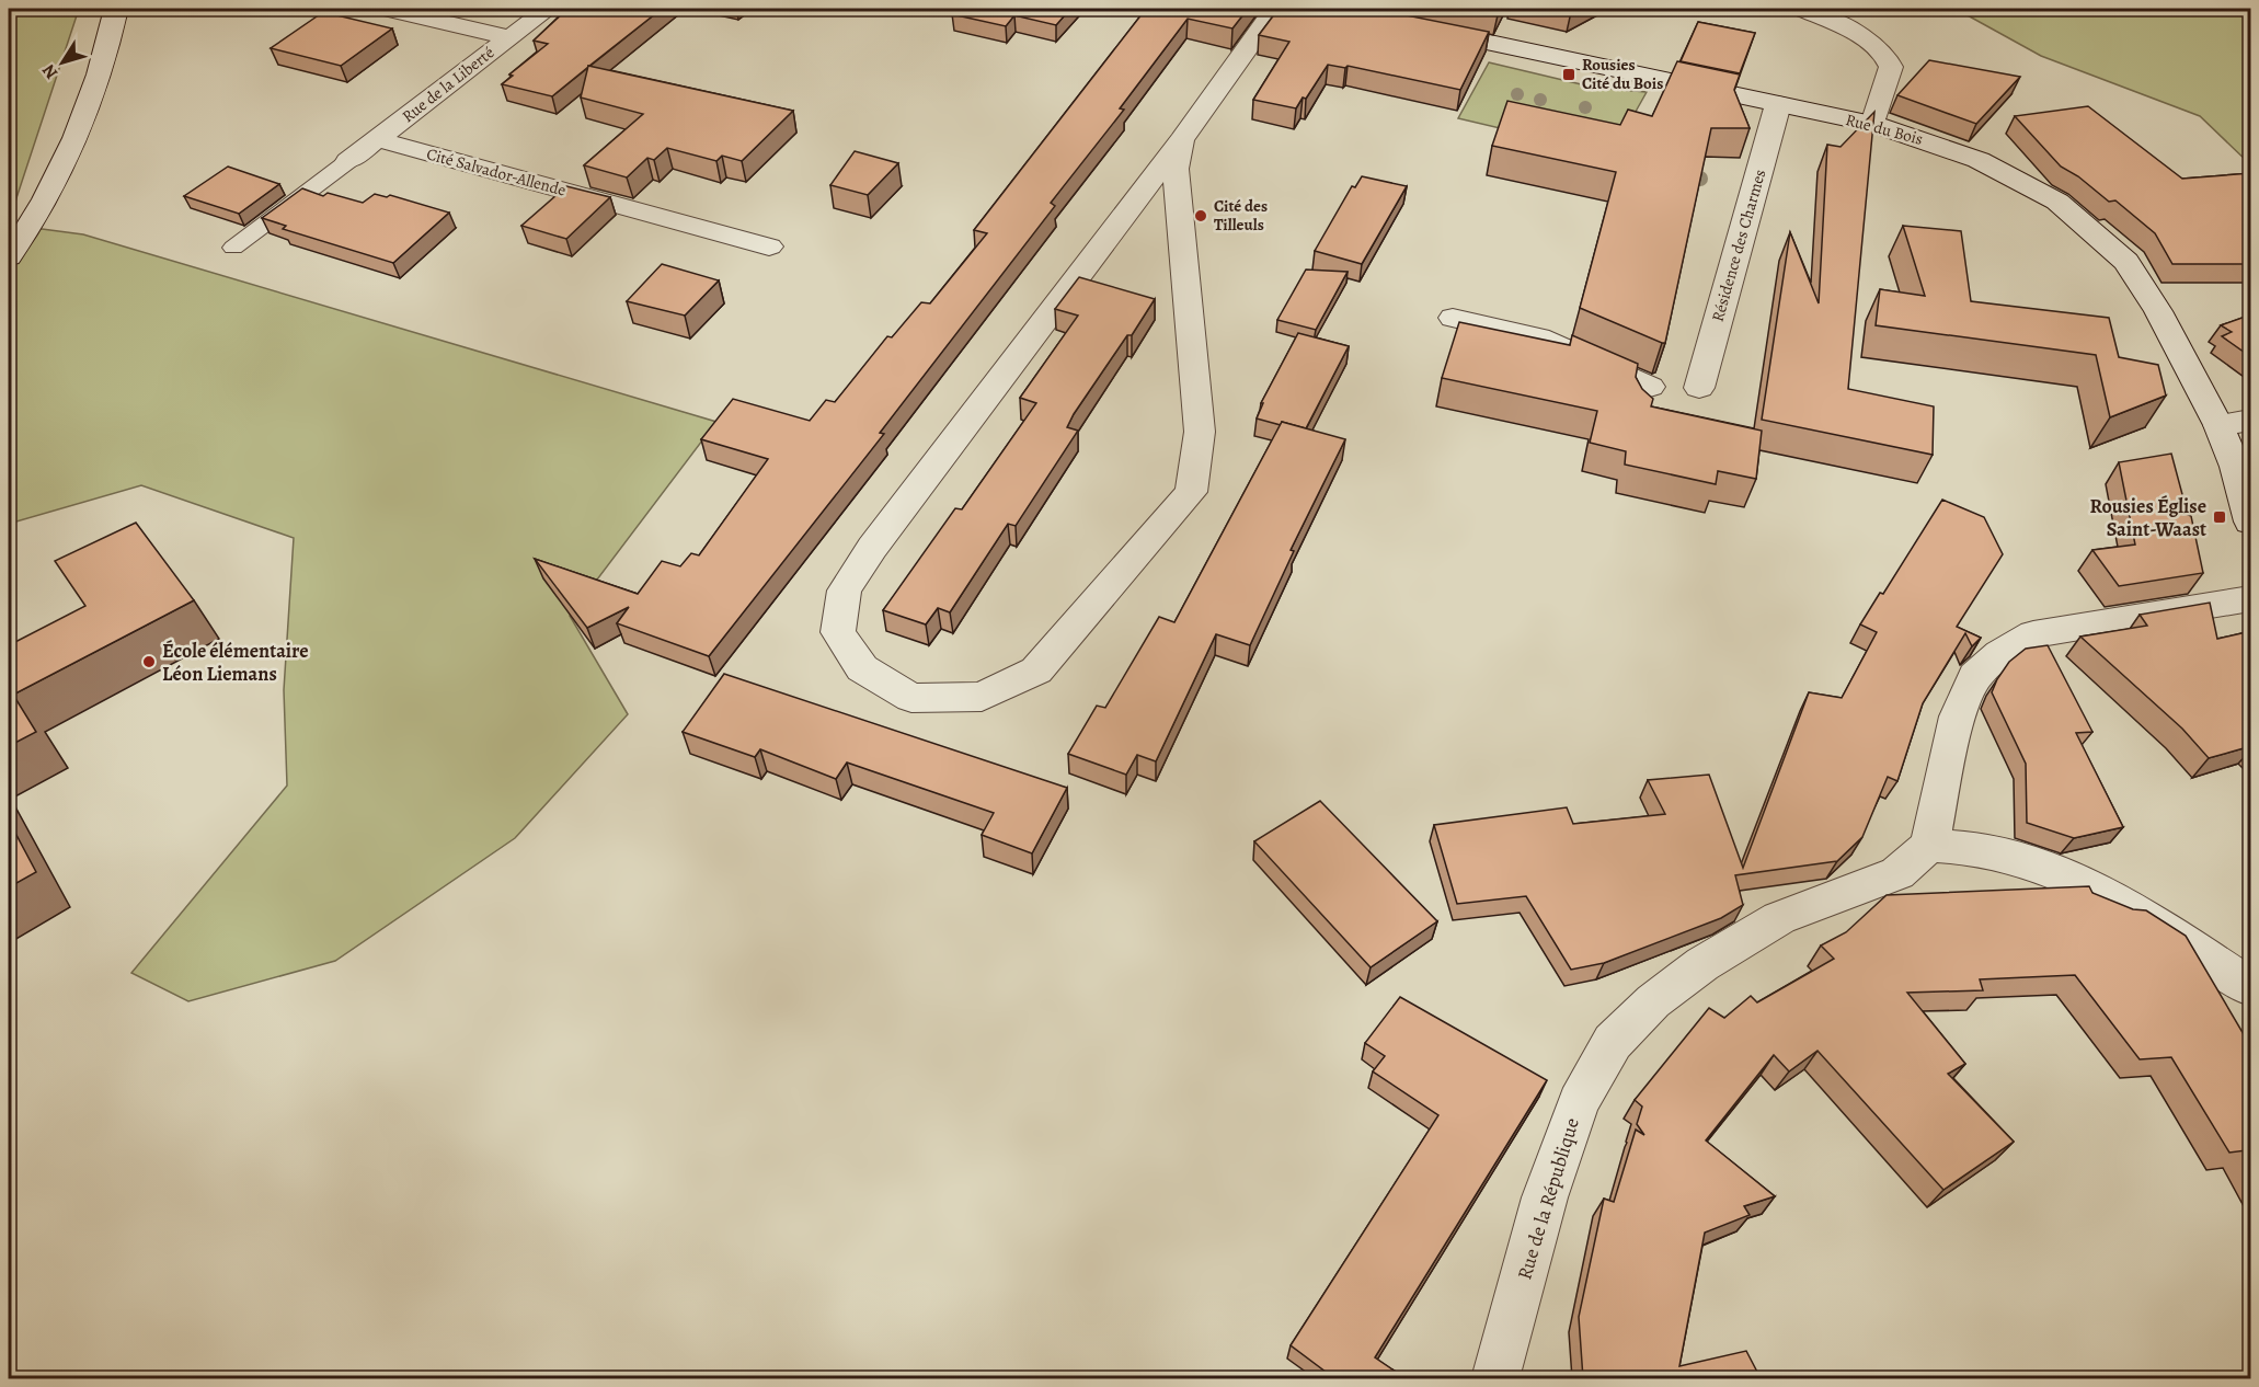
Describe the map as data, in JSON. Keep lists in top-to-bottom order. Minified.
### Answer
{"streets":{"street":["Rue de la Liberté","Rue du Bois","Cité Salvador-Allende","Résidence des Charmes","Rue de la République"]},"crossings":[["Rue de la Liberté","Cité Salvador-Allende"],["Rue du Bois","Résidence des Charmes"]],"places":{"transit":["Rousies Cité du Bois","Rousies Église Saint-Waast"],"other":["Cité des Tilleuls","École élémentaire Léon Liemans"]},"north":"bottom left"}
